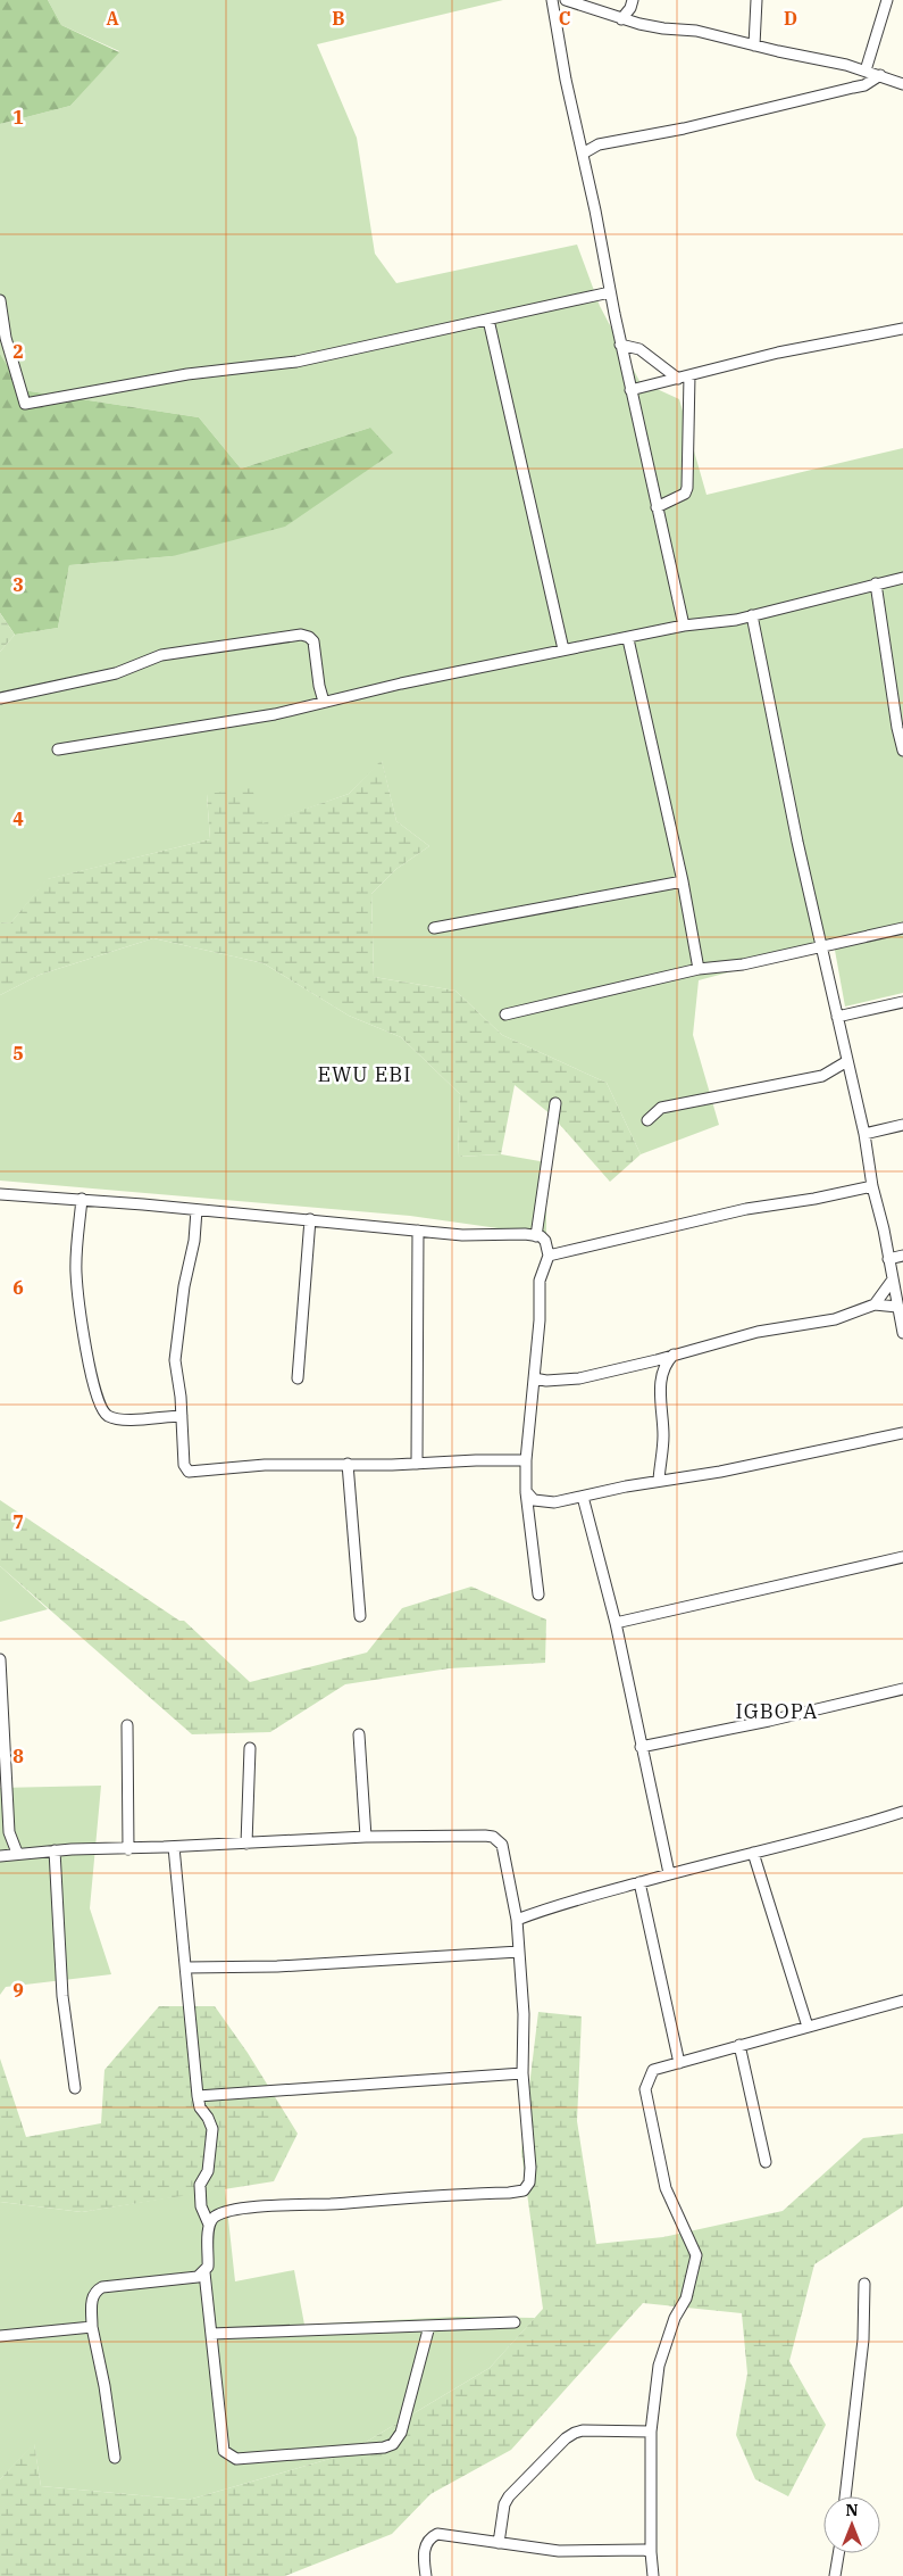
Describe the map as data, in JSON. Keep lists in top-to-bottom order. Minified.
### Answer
{"districts":["EWU EBI","IGBOPA"],"north":"top","grid":{"columns":["A","B","C","D"],"rows":["1","2","3","4","5","6","7","8","9"]}}
